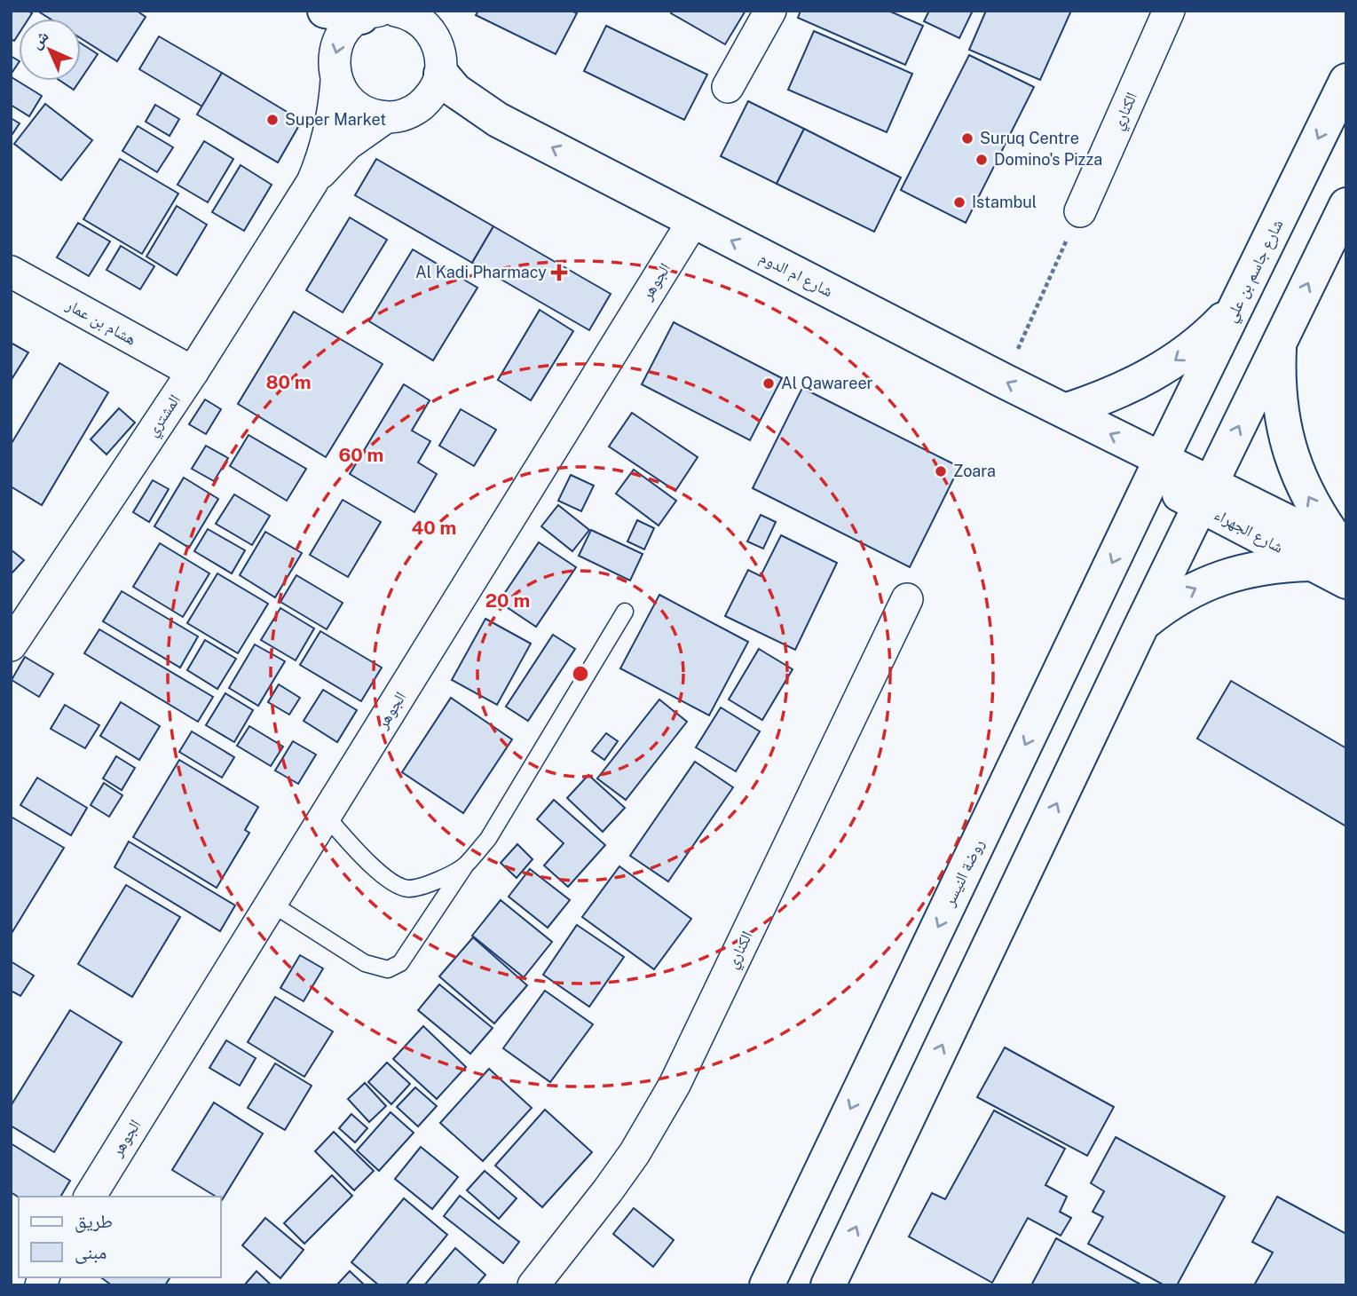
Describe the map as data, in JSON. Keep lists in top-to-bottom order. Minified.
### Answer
{"streets":{"street":["الكناري","شارع جاسم بن علي","شارع ام الدوم","الجوهر","هشام بن عمار","المشتري","شارع الجهراء","روضة النيسر"]},"crossings":[["شارع جاسم بن علي","شارع ام الدوم"],["شارع جاسم بن علي","شارع الجهراء"],["شارع جاسم بن علي","روضة النيسر"],["شارع ام الدوم","الجوهر"],["شارع ام الدوم","شارع الجهراء"],["شارع ام الدوم","روضة النيسر"],["هشام بن عمار","المشتري"],["شارع الجهراء","روضة النيسر"]],"one_way":["شارع ام الدوم"],"places":{"other":["Super Market","Suruq Centre","Domino's Pizza","Istambul","Al Qawareer","Zoara"],"health":["Al Kadi Pharmacy"]},"legend":["طريق","مبنى"],"north":"top left","rings":["80 m","60 m","40 m","20 m"]}
